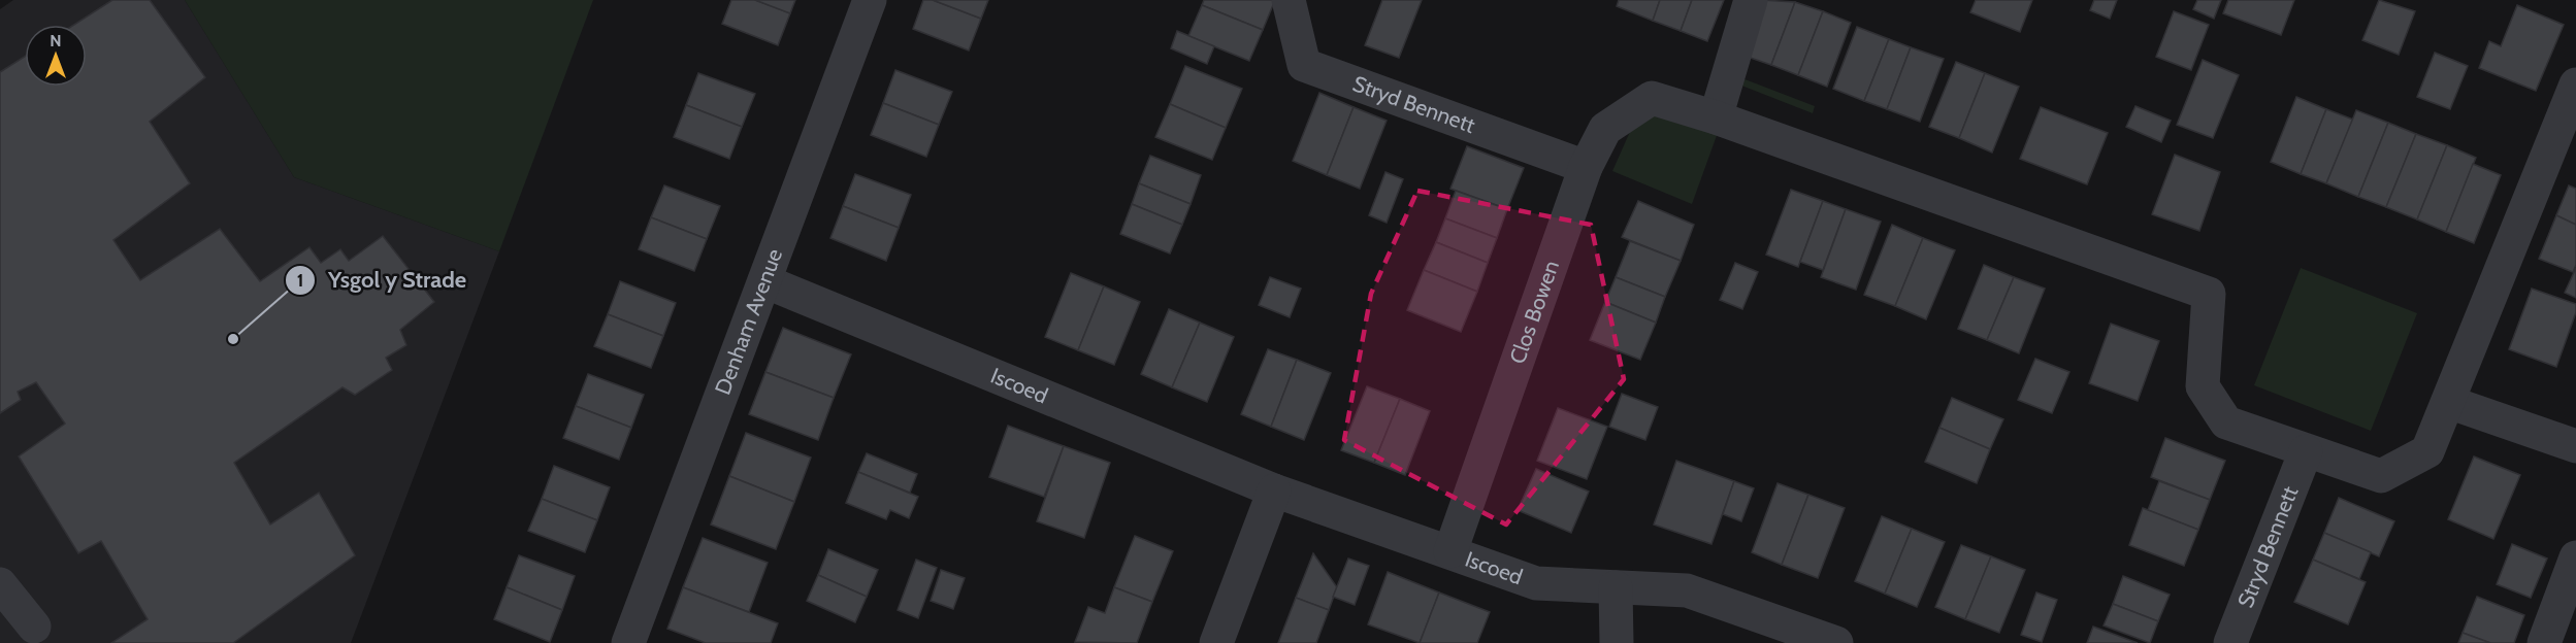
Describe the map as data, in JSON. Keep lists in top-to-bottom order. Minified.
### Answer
{"streets":{"street":["Stryd Bennett","Clos Bowen","Denham Avenue","Iscoed"]},"crossings":[["Stryd Bennett","Clos Bowen"],["Clos Bowen","Iscoed"],["Denham Avenue","Iscoed"]],"places":["Ysgol y Strade"],"north":"top"}
